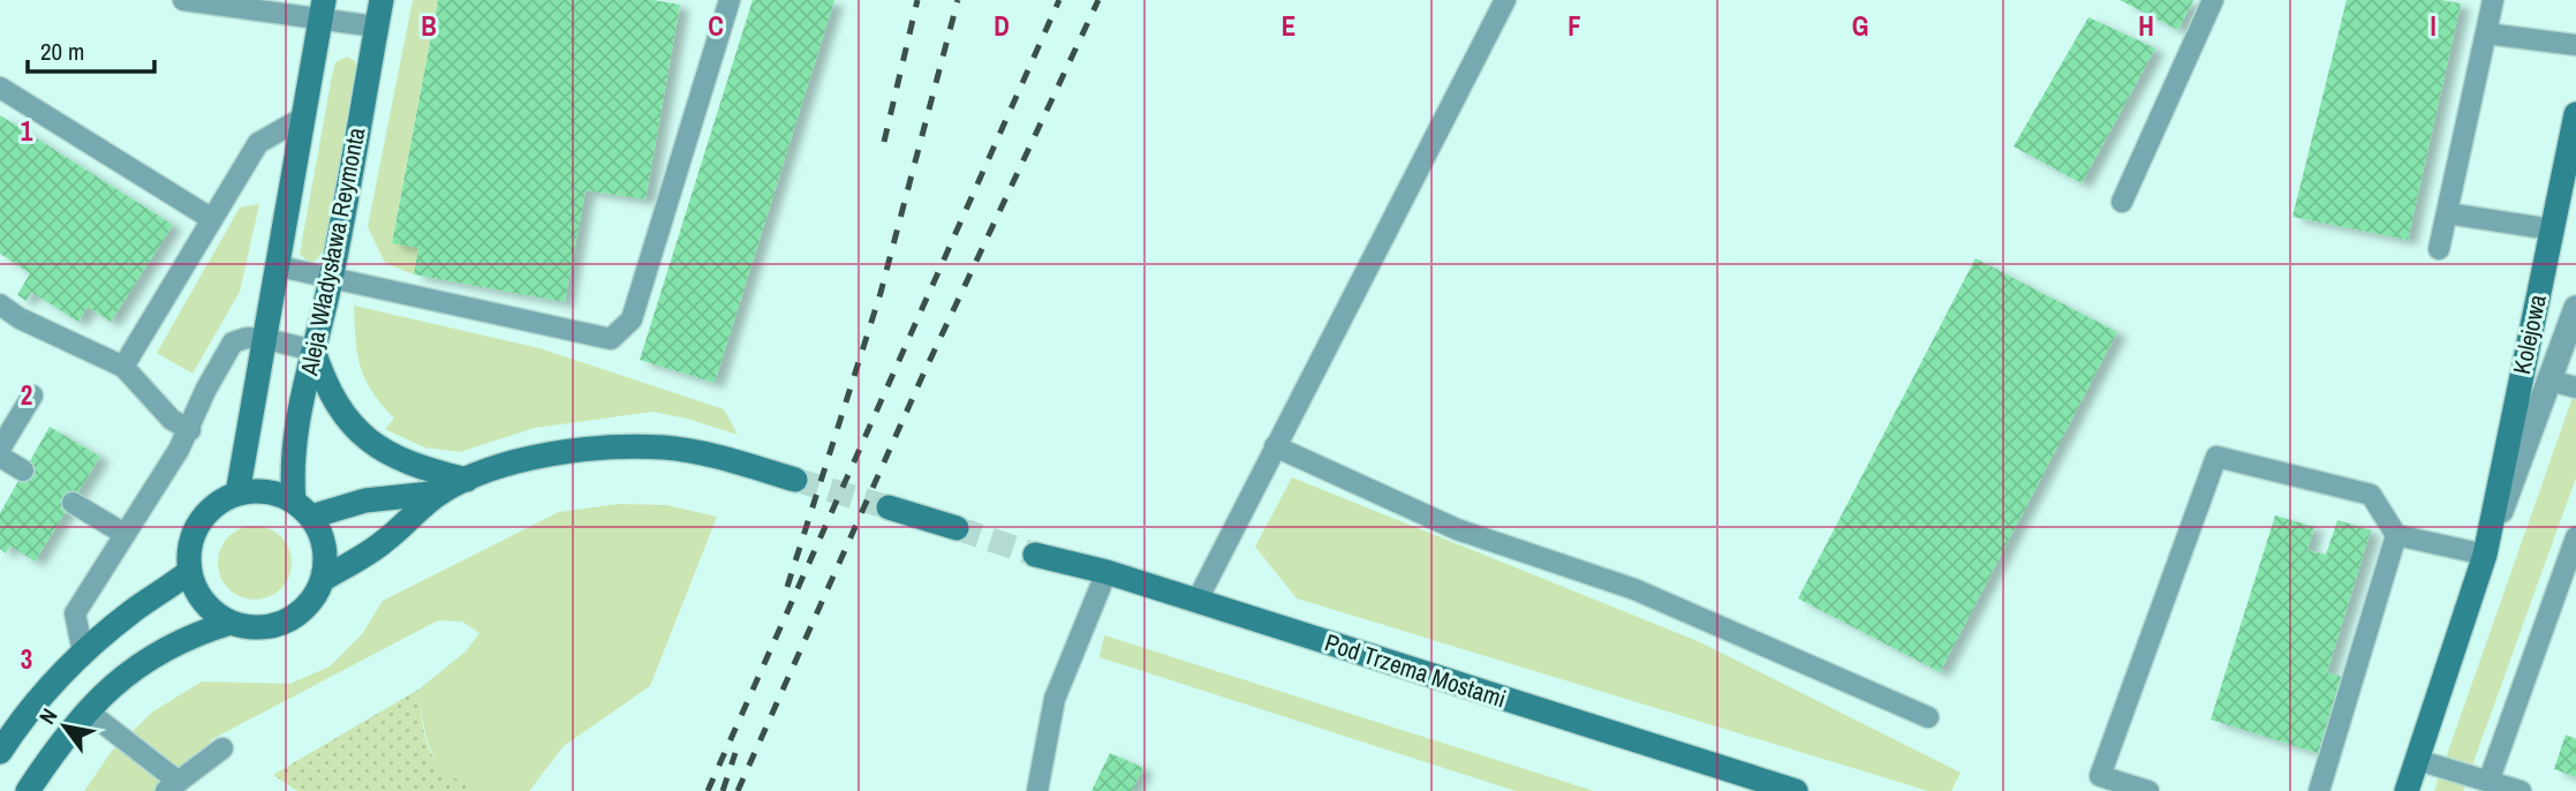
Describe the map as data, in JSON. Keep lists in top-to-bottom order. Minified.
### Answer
{"streets":{"street":["Aleja Władysława Reymonta","Kolejowa","Pod Trzema Mostami"]},"scale_bar":"20 m","north":"top left","grid":{"columns":["B","C","D","E","F","G","H","I"],"rows":["1","2","3"]}}
